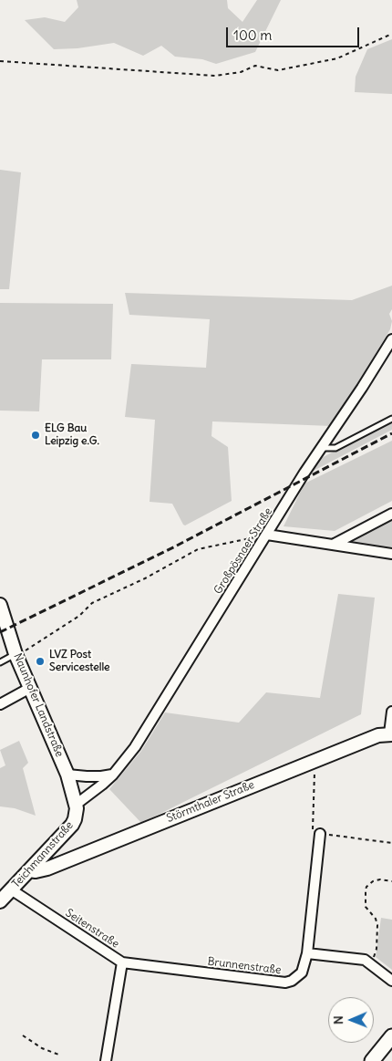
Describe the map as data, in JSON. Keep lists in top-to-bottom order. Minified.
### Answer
{"streets":{"street":["Großpösnaer Straße","Naunhofer Landstraße","Störmthaler Straße","Teichmannstraße","Seitenstraße","Brunnenstraße"]},"crossings":[["Großpösnaer Straße","Naunhofer Landstraße"],["Großpösnaer Straße","Teichmannstraße"],["Naunhofer Landstraße","Teichmannstraße"],["Störmthaler Straße","Teichmannstraße"],["Teichmannstraße","Seitenstraße"],["Seitenstraße","Brunnenstraße"]],"places":["ELG Bau Leipzig e.G.","LVZ Post Servicestelle"],"scale_bar":"100 m","north":"left"}
